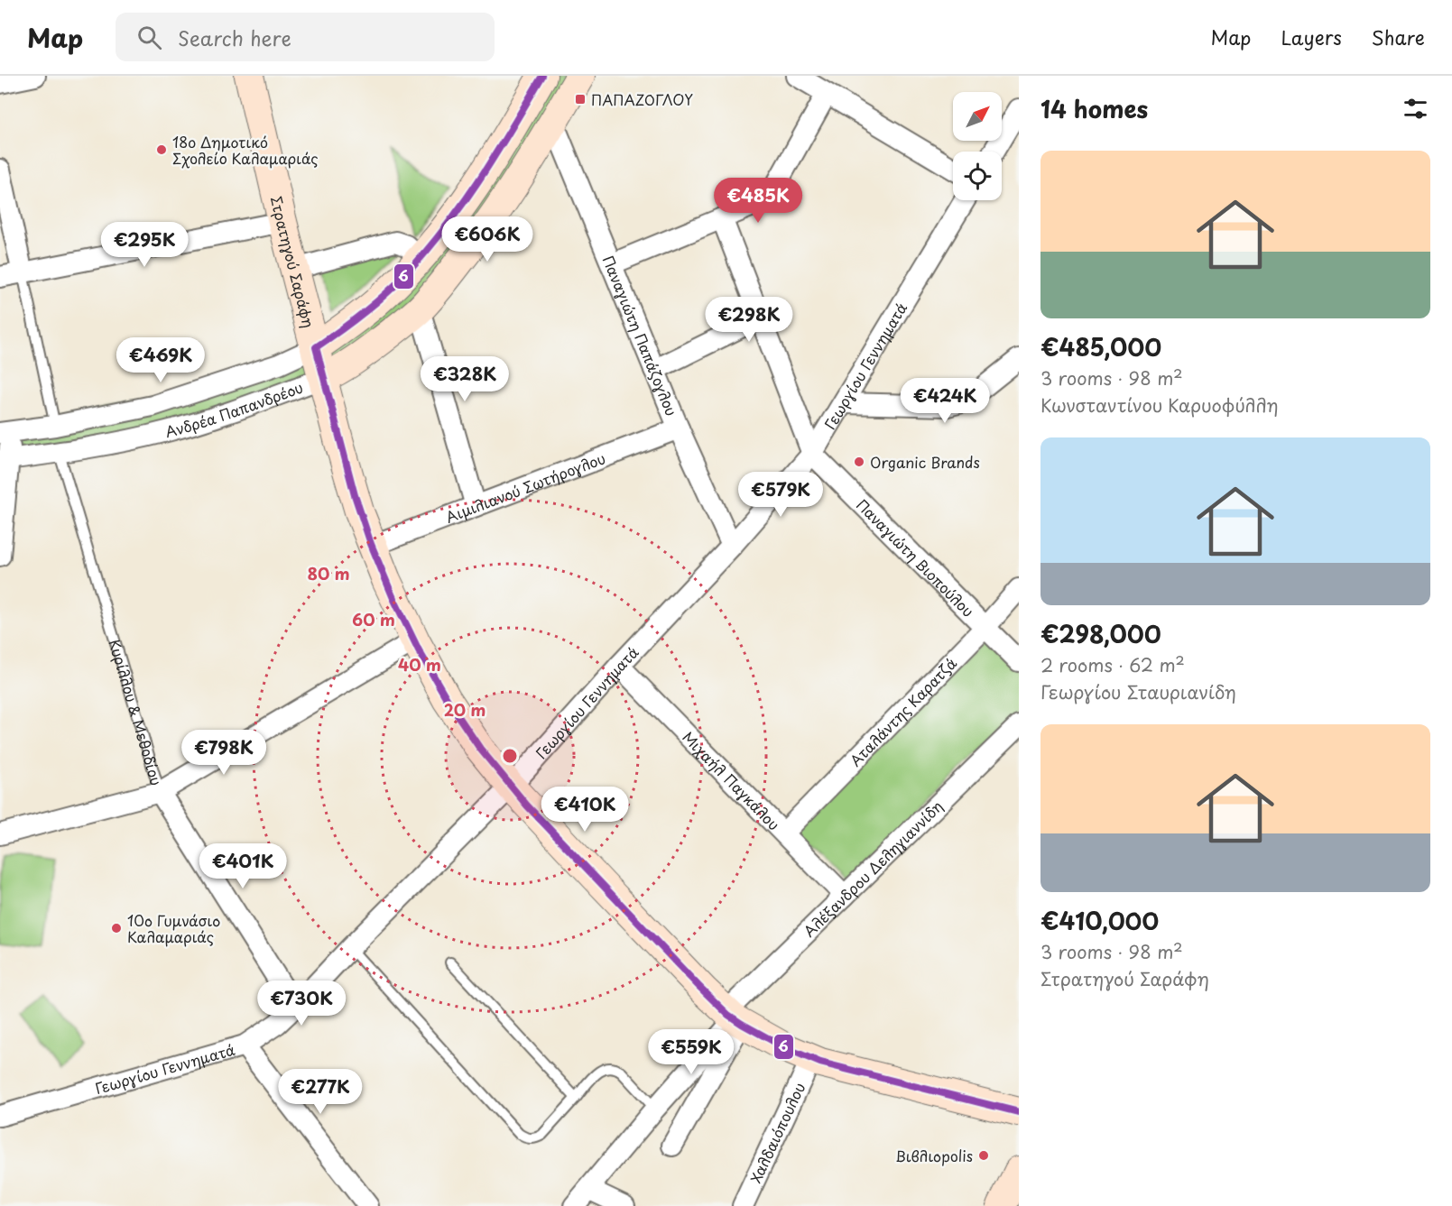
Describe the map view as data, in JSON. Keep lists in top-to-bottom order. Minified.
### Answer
{"streets":{"street":["Στρατηγού Σαράφη","Παναγιώτη Παπάζογλου","Γεωργίου Γεννηματά","Ανδρέα Παπανδρέου","Αιμιλιανού Σωτήρογλου","Παναγιώτη Βιοπούλου","Αταλάντης Καρατζά","Κυρίλλου & Μεθοδίου","Μιχαήλ Παγκάλου","Αλέξανδρου Δεληγιαννίδη","Χαλδαιόπουλου"]},"crossings":[["Στρατηγού Σαράφη","Γεωργίου Γεννηματά"],["Στρατηγού Σαράφη","Ανδρέα Παπανδρέου"],["Στρατηγού Σαράφη","Αιμιλιανού Σωτήρογλου"],["Στρατηγού Σαράφη","Αλέξανδρου Δεληγιαννίδη"],["Στρατηγού Σαράφη","Χαλδαιόπουλου"],["Παναγιώτη Παπάζογλου","Γεωργίου Γεννηματά"],["Παναγιώτη Παπάζογλου","Ανδρέα Παπανδρέου"],["Παναγιώτη Παπάζογλου","Αιμιλιανού Σωτήρογλου"],["Γεωργίου Γεννηματά","Παναγιώτη Βιοπούλου"],["Γεωργίου Γεννηματά","Κυρίλλου & Μεθοδίου"],["Γεωργίου Γεννηματά","Μιχαήλ Παγκάλου"],["Ανδρέα Παπανδρέου","Κυρίλλου & Μεθοδίου"],["Παναγιώτη Βιοπούλου","Αταλάντης Καρατζά"],["Αταλάντης Καρατζά","Μιχαήλ Παγκάλου"],["Μιχαήλ Παγκάλου","Αλέξανδρου Δεληγιαννίδη"]],"places":{"transit":["ΠΑΠΑΖΟΓΛΟΥ"],"other":["18ο Δημοτικό Σχολείο Καλαμαριάς","Organic Brands","10ο Γυμνάσιο Καλαμαριάς","Βιβλιοpolis"]},"lines":["transit line 6"],"north":"top right","page":{"header":"Map","search":"Search here","nav":["Map","Layers","Share"],"heading":"14 homes","list":[{"name":"€485,000","note":"3 rooms · 98 m² · Κωνσταντίνου Καρυοφύλλη"},{"name":"€298,000","note":"2 rooms · 62 m² · Γεωργίου Σταυριανίδη"},{"name":"€410,000","note":"3 rooms · 98 m² · Στρατηγού Σαράφη"}],"price":["€485K","€606K","€295K","€298K","€469K","€328K","€424K","€579K","€798K","€410K","€401K","€730K","€559K","€277K"]},"rings":["80 m","60 m","40 m","20 m"]}
